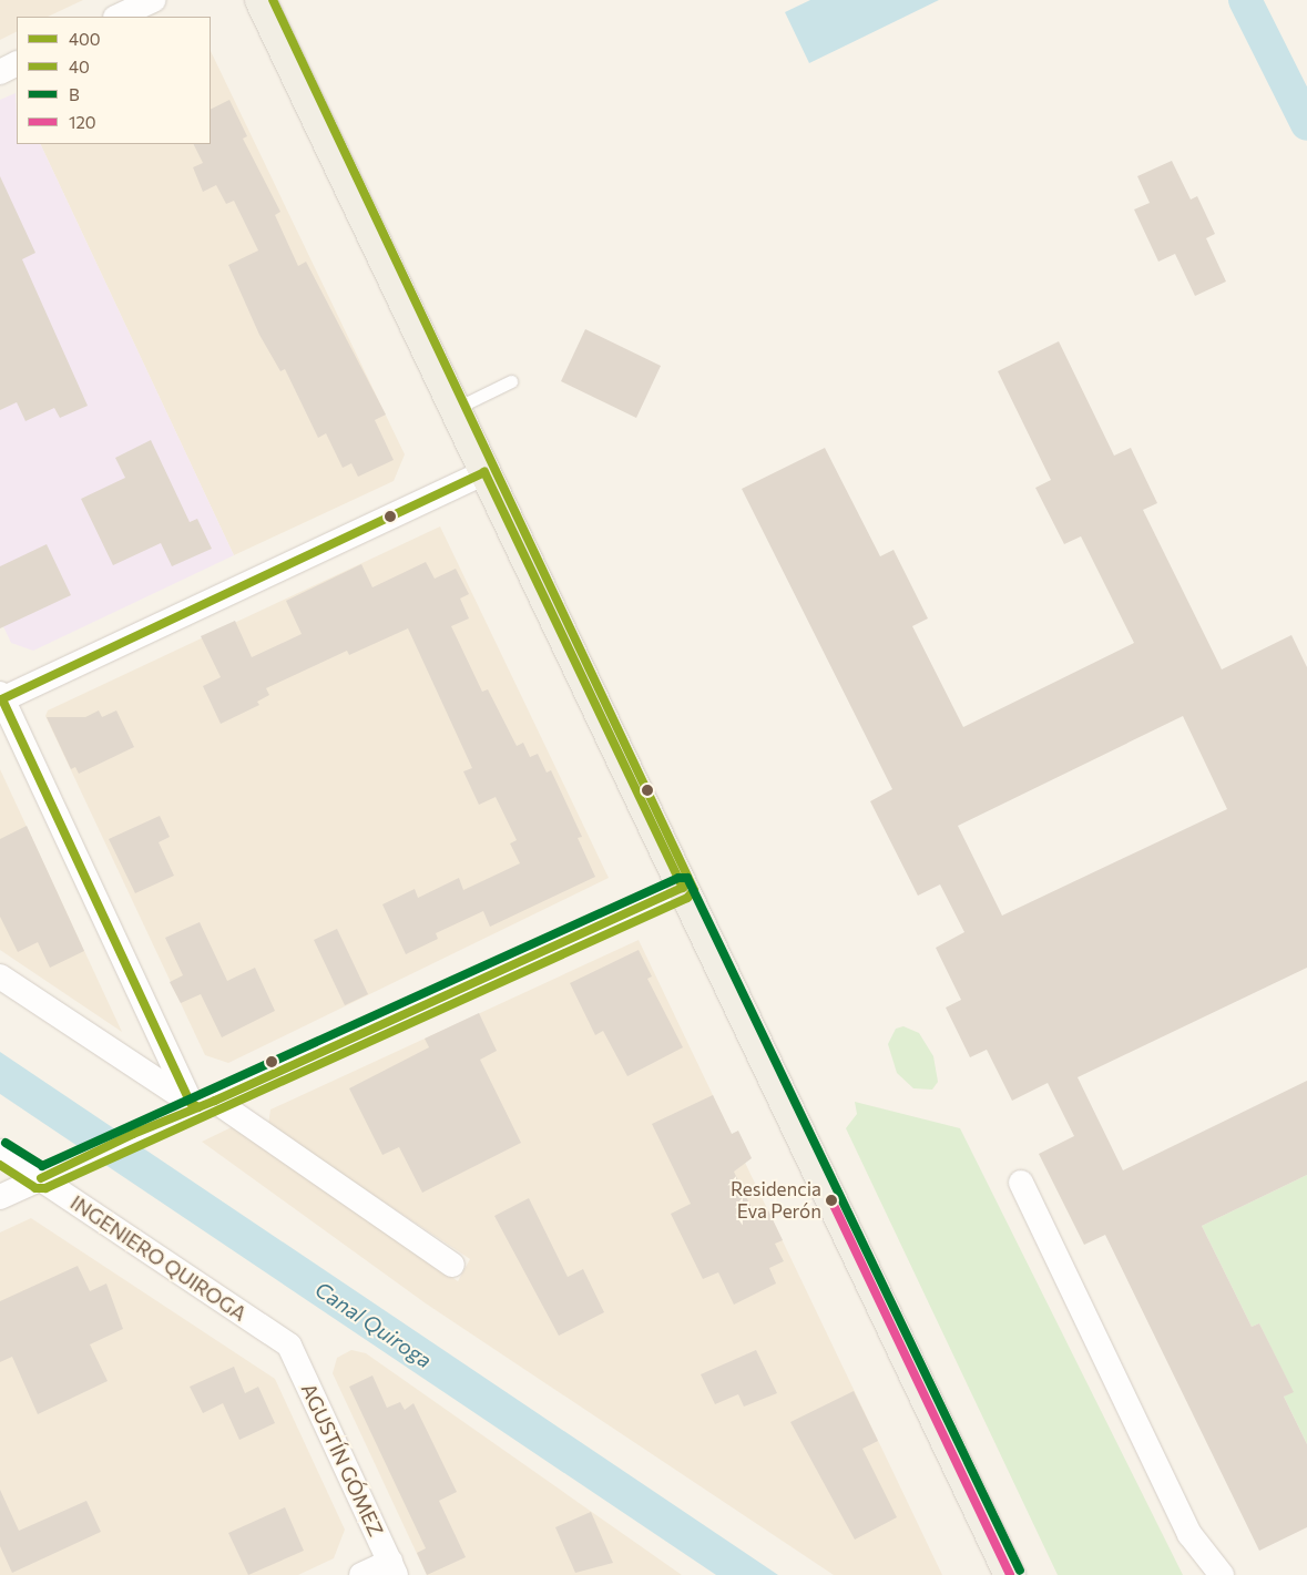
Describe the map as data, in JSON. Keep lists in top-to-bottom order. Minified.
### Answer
{"streets":{"street":["INGENIERO QUIROGA","AGUSTÍN GÓMEZ"]},"crossings":[["INGENIERO QUIROGA","AGUSTÍN GÓMEZ"]],"water":["Canal Quiroga"],"places":["Residencia Eva Perón"],"lines":["transit line 40","transit line 400","transit line B","transit line 120"],"legend":["400","40","B","120"]}
